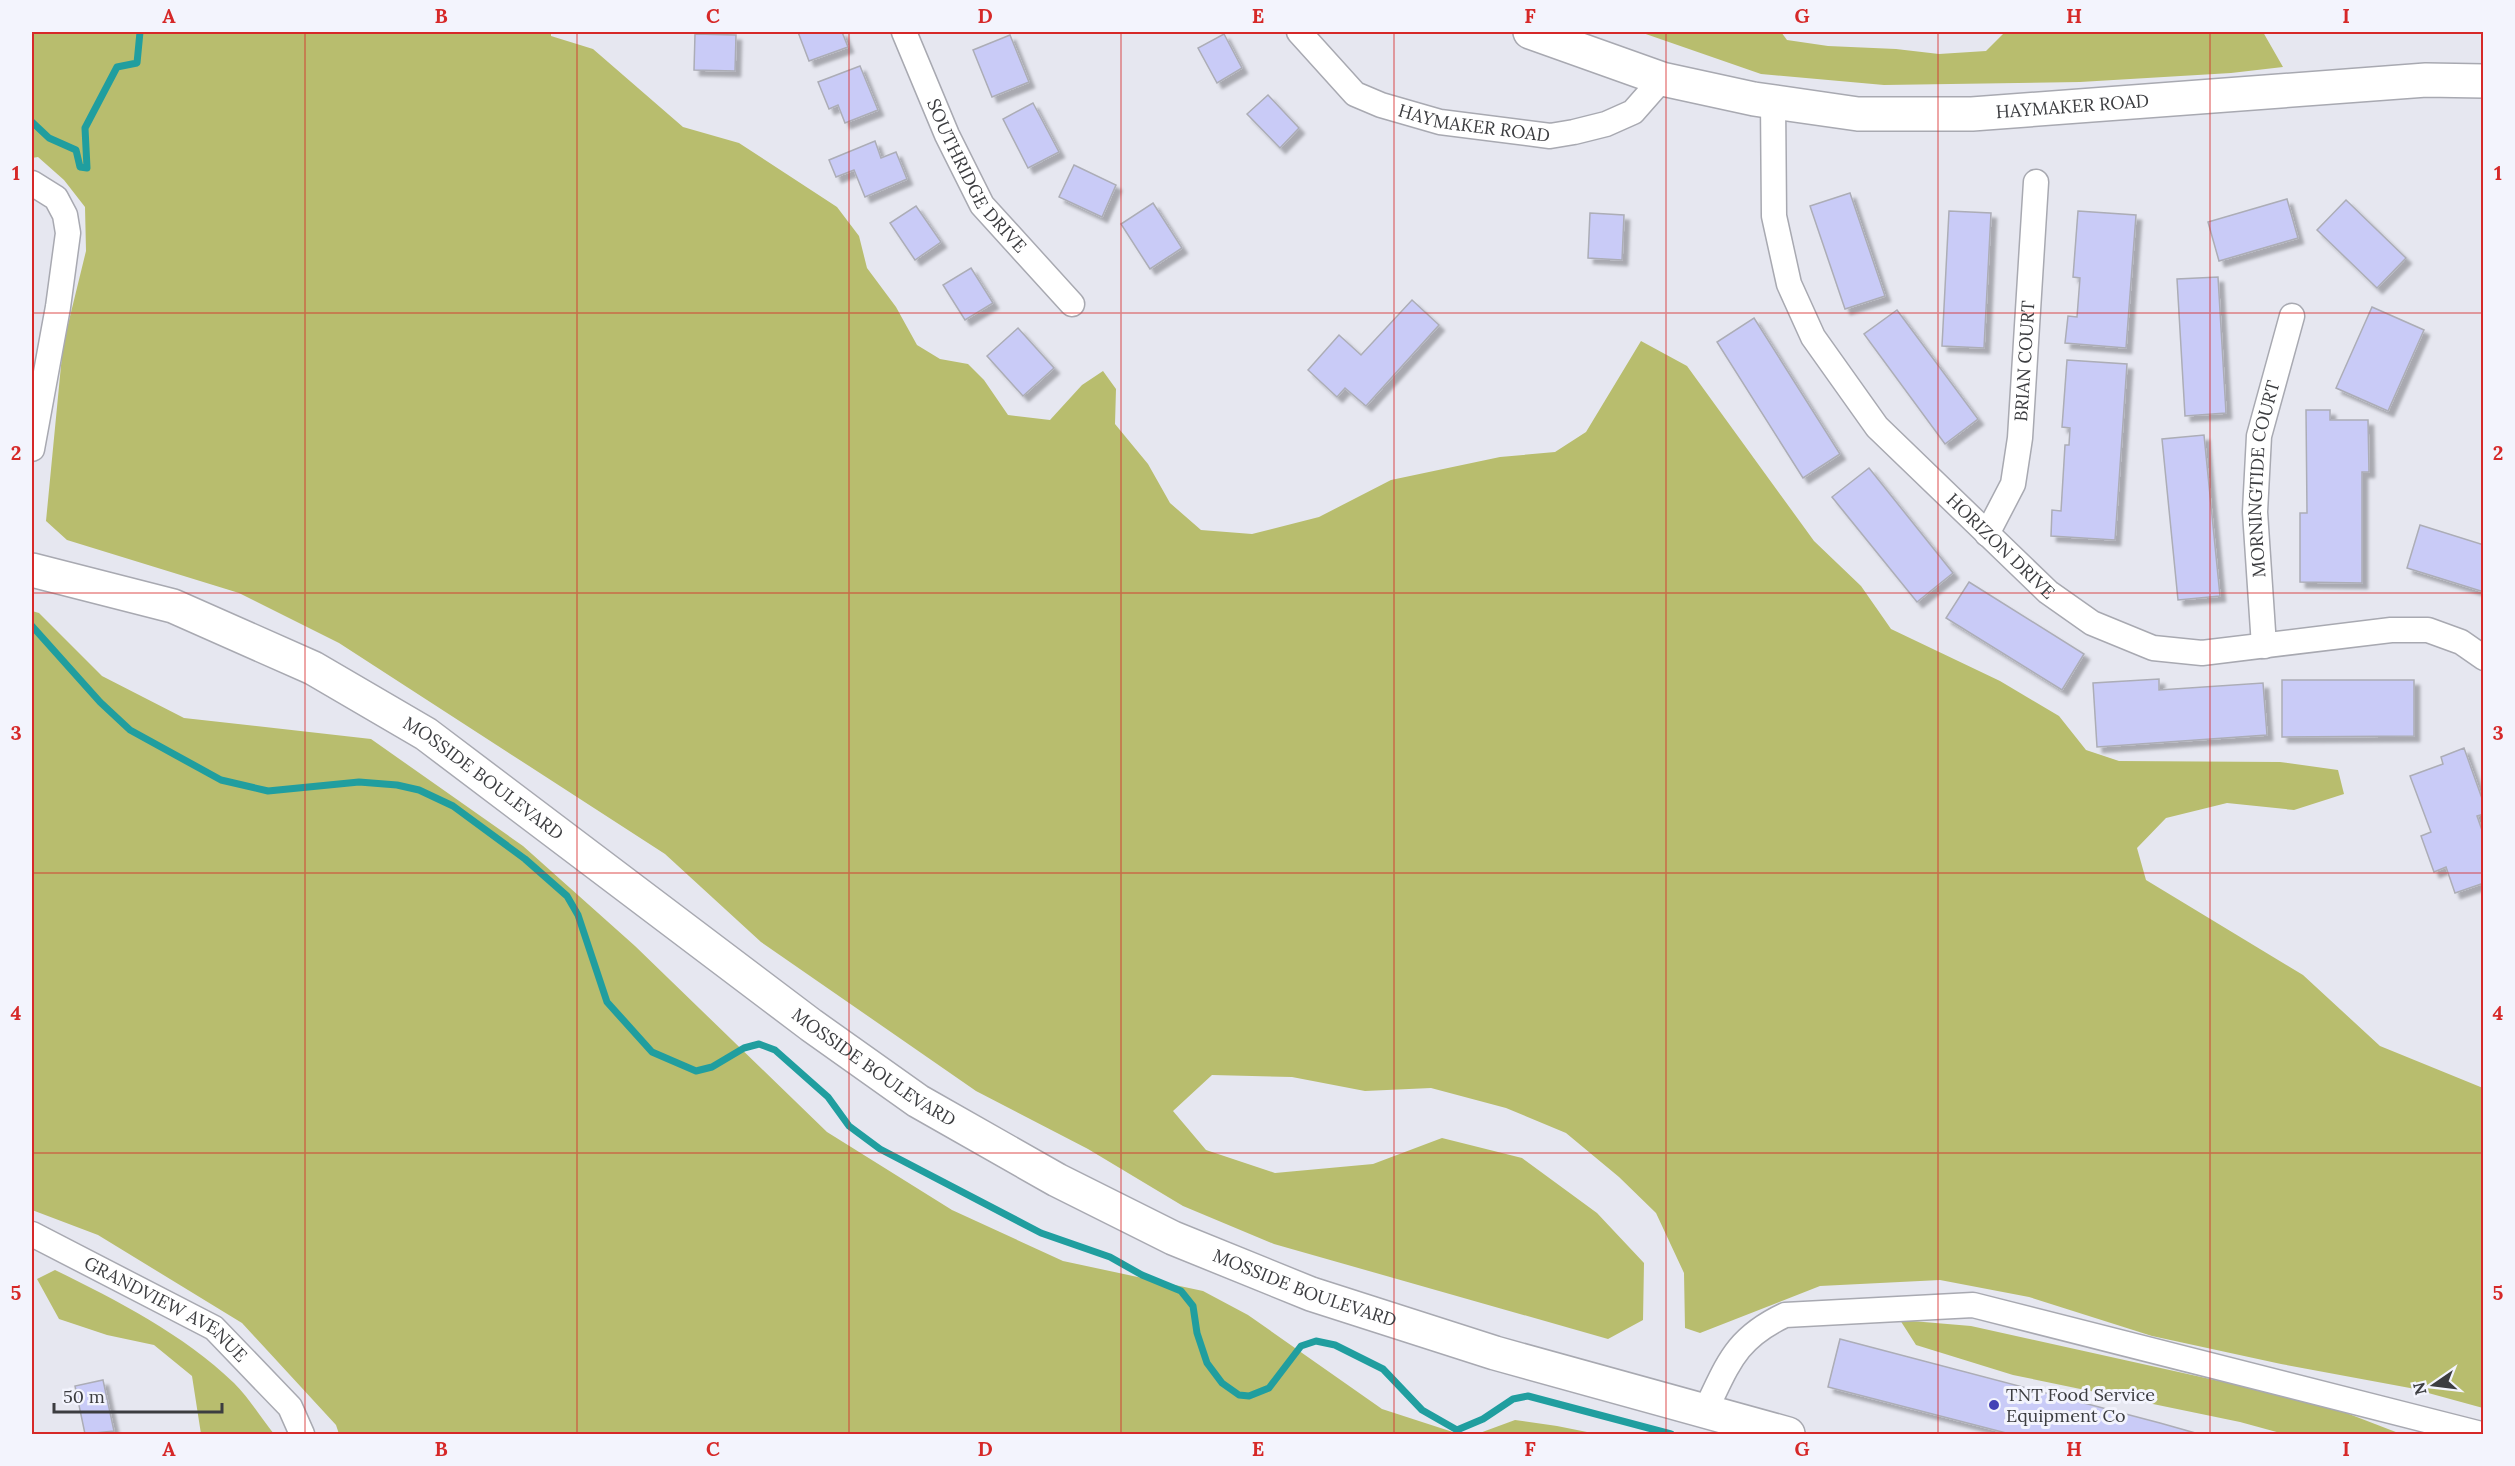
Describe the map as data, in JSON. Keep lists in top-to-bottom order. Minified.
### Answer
{"streets":{"main road":["HAYMAKER ROAD","MOSSIDE BOULEVARD"],"street":["SOUTHRIDGE DRIVE","BRIAN COURT","MORNINGTIDE COURT","HORIZON DRIVE","GRANDVIEW AVENUE"]},"crossings":[["HAYMAKER ROAD","HORIZON DRIVE"],["BRIAN COURT","HORIZON DRIVE"],["MORNINGTIDE COURT","HORIZON DRIVE"]],"places":["TNT Food Service Equipment Co"],"scale_bar":"50 m","north":"left","grid":{"columns":["A","B","C","D","E","F","G","H","I"],"rows":["1","2","3","4","5"]}}
